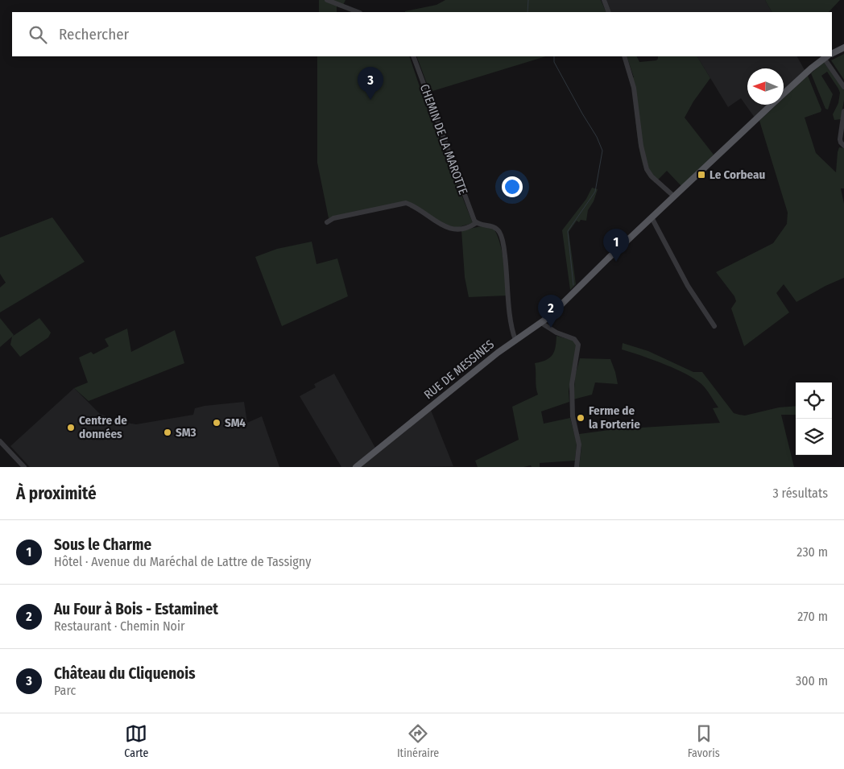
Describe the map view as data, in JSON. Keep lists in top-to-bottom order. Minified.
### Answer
{"streets":{"main road":["RUE DE MESSINES"],"street":["CHEMIN DE LA MAROTTE"]},"places":{"transit":["Le Corbeau"],"other":["Ferme de la Forterie","SM4","Centre de données","SM3"]},"north":"left","page":{"search":"Rechercher","pins":["3","1","2"],"heading":["À proximité","3 résultats"],"list":[{"mark":"1","name":"Sous le Charme","note":"Hôtel · Avenue du Maréchal de Lattre de Tassigny","value":"230 m"},{"mark":"2","name":"Au Four à Bois - Estaminet","note":"Restaurant · Chemin Noir","value":"270 m"},{"mark":"3","name":"Château du Cliquenois","note":"Parc","value":"300 m"}],"nav":["Carte","Itinéraire","Favoris"]}}
